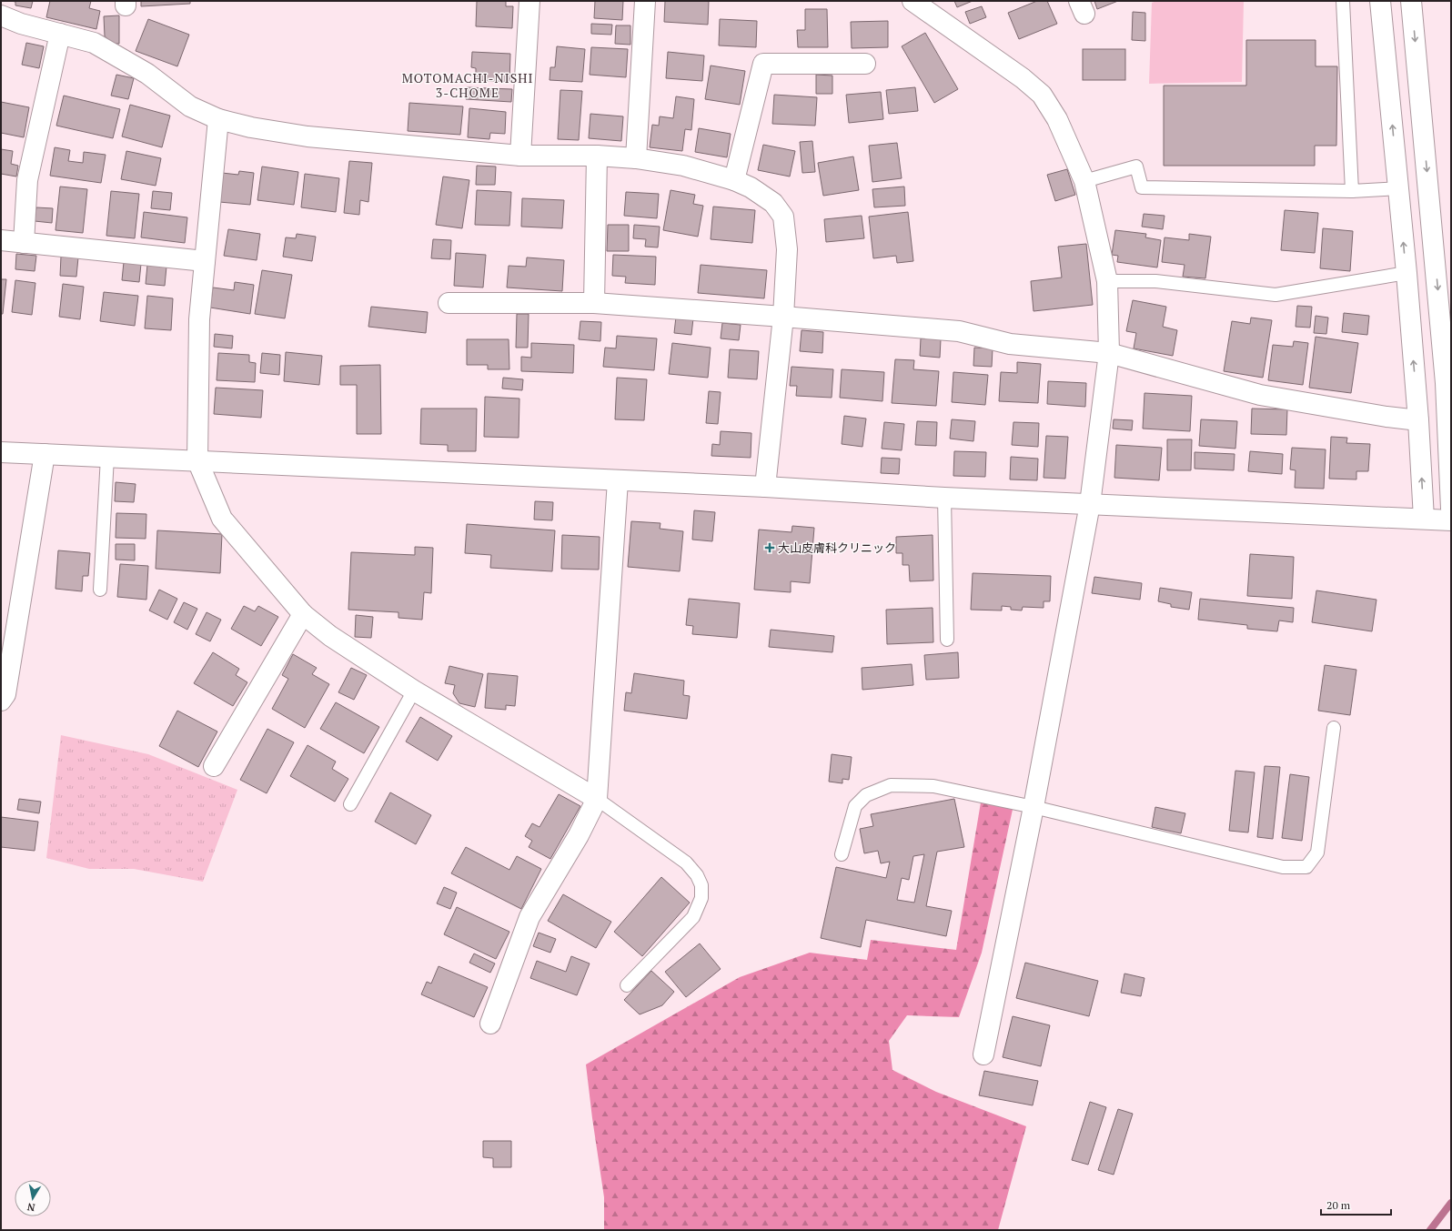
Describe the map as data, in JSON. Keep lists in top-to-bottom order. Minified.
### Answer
{"districts":["MOTOMACHI-NISHI 3-CHOME"],"places":{"health":["大山皮膚科クリニック"]},"scale_bar":"20 m","north":"bottom"}
